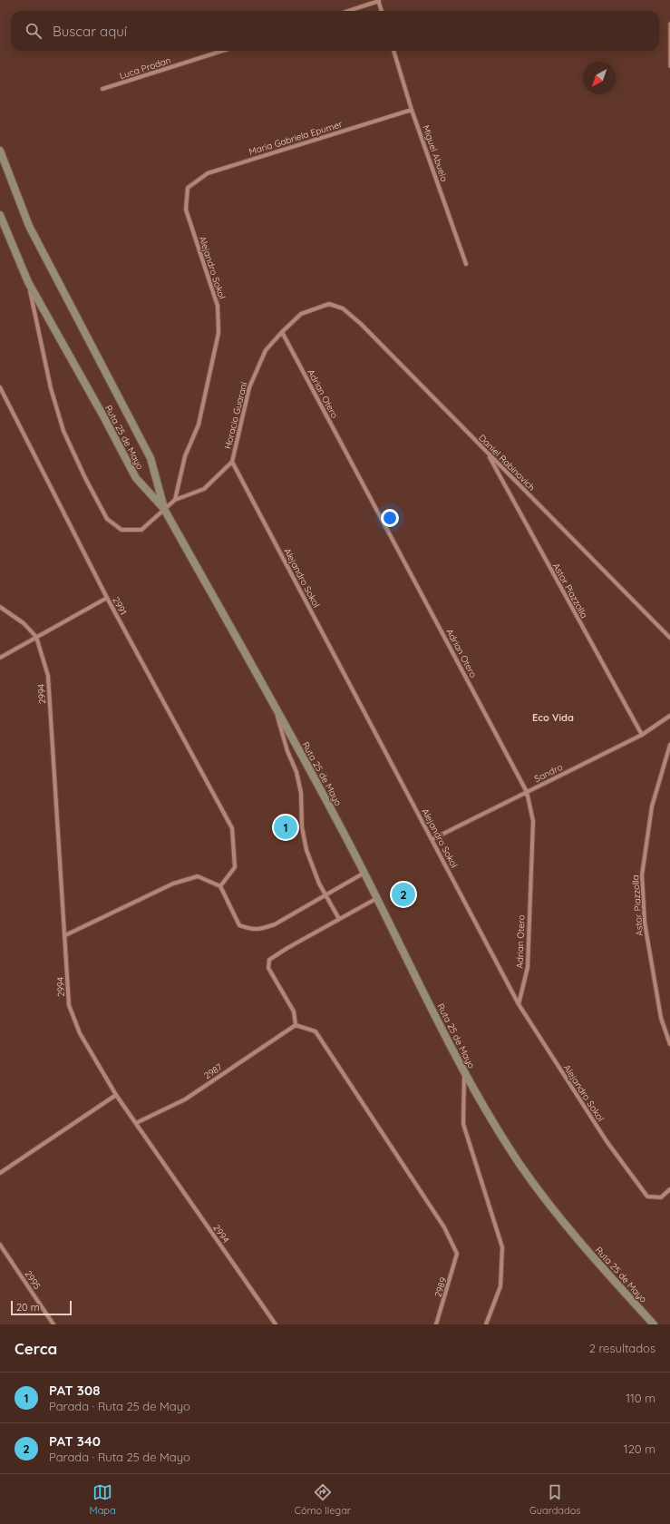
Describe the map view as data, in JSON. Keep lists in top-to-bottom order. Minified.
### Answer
{"streets":{"main road":["Ruta 25 de Mayo"],"street":["Luca Prodan","Maria Gabriela Epumer","Miguel Abuelo","Alejandro Sokol","Adrian Otero","Horacio Guaraní","Daniel Rabinovich","Astor Piazzolla","2991","2994","Sandro","2987","2995","2989"]},"crossings":[["Maria Gabriela Epumer","Miguel Abuelo"],["Maria Gabriela Epumer","Alejandro Sokol"],["Alejandro Sokol","Adrian Otero"],["Alejandro Sokol","Horacio Guaraní"],["Alejandro Sokol","Sandro"],["Adrian Otero","Horacio Guaraní"],["Adrian Otero","Sandro"],["Horacio Guaraní","Ruta 25 de Mayo"],["Horacio Guaraní","Daniel Rabinovich"],["Daniel Rabinovich","Astor Piazzolla"],["Astor Piazzolla","Sandro"],["2994","2987"],["2987","2989"]],"districts":["Eco Vida"],"scale_bar":"20 m","north":"bottom left","page":{"search":"Buscar aquí","pins":["1","2"],"scale":"20 m","heading":["Cerca","2 resultados"],"list":[{"mark":"1","name":"PAT 308","note":"Parada · Ruta 25 de Mayo","value":"110 m"},{"mark":"2","name":"PAT 340","note":"Parada · Ruta 25 de Mayo","value":"120 m"}],"nav":["Mapa","Cómo llegar","Guardados"]}}
